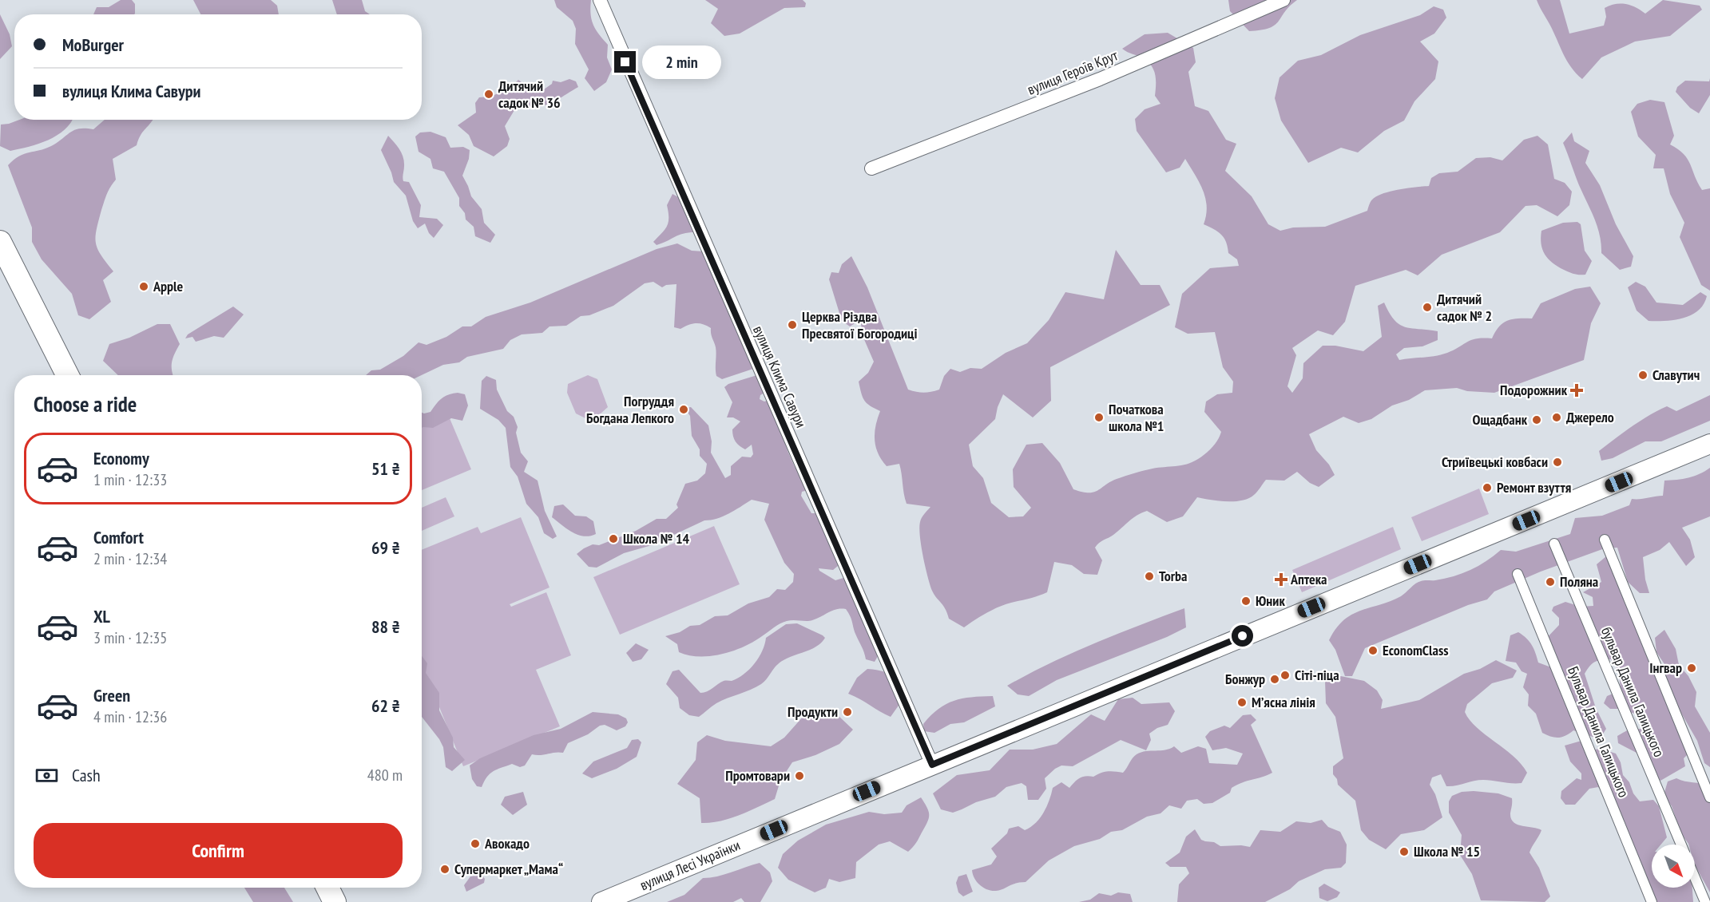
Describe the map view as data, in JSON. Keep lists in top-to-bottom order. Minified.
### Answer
{"streets":{"main road":["вулиця Лесі Українки"],"street":["вулиця Героїв Крут","вулиця Клима Савури","бульвар Данила Галицького","Бульвар Данила Галицького"]},"crossings":[["вулиця Клима Савури","вулиця Лесі Українки"]],"places":{"other":["Дитячий садок № 36","Apple","Дитячий садок № 2","Церква Різдва Пресвятої Богородиці","Славутич","Погруддя Богдана Лепкого","Початкова школа №1","Джерело","Ощадбанк","Стриївецькі ковбаси","Ремонт взуття","Школа № 14","Torba","Поляна","Юник","EconomClass","Інгвар","Сіті-піца","Бонжур","Мʼясна лінія","Продукти","Промтовари","Авокадо","Школа № 15","Супермаркет „Мама“"],"health":["Подорожник","Аптека"]},"north":"bottom right","page":{"banner":["MoBurger","вулиця Клима Савури"],"bubble":"2 min","heading":"Choose a ride","list":[{"name":"Economy","note":"1 min · 12:33","value":"51 ₴"},{"name":"Comfort","note":"2 min · 12:34","value":"69 ₴"},{"name":"XL","note":"3 min · 12:35","value":"88 ₴"},{"name":"Green","note":"4 min · 12:36","value":"62 ₴"}],"pay":["Cash","480 m"],"buttons":"Confirm"}}
